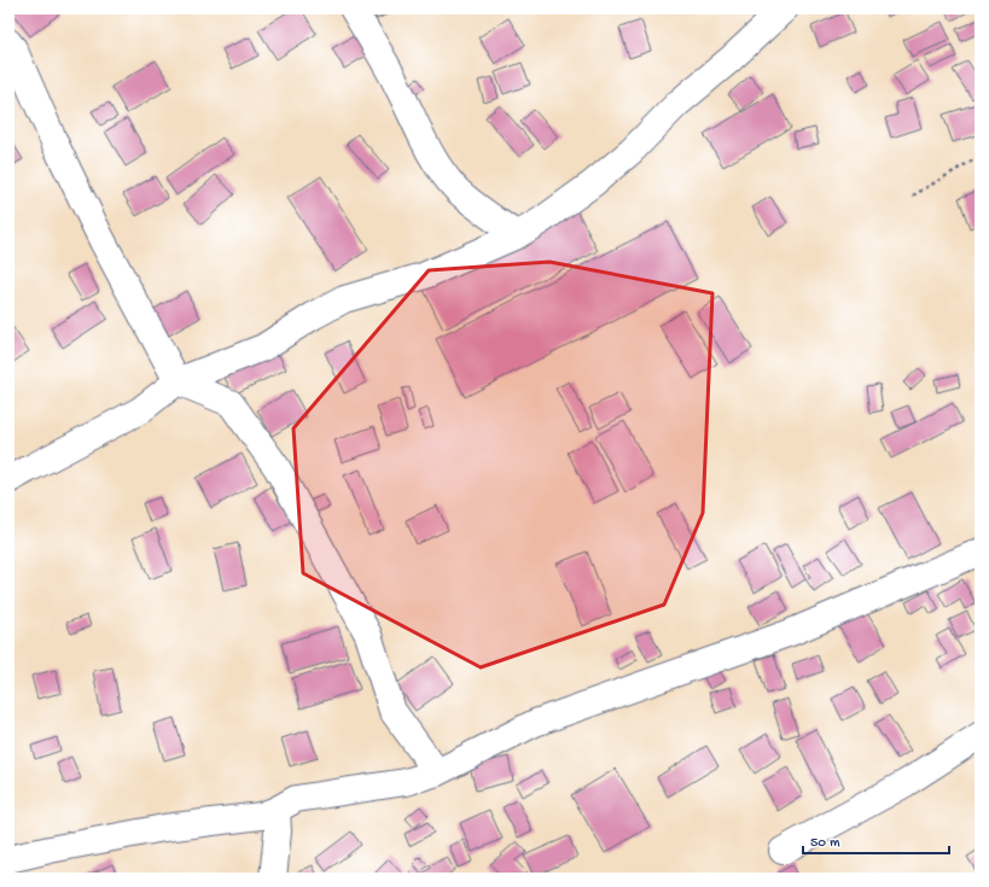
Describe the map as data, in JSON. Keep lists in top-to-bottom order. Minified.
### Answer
{"scale_bar":"50 m"}
